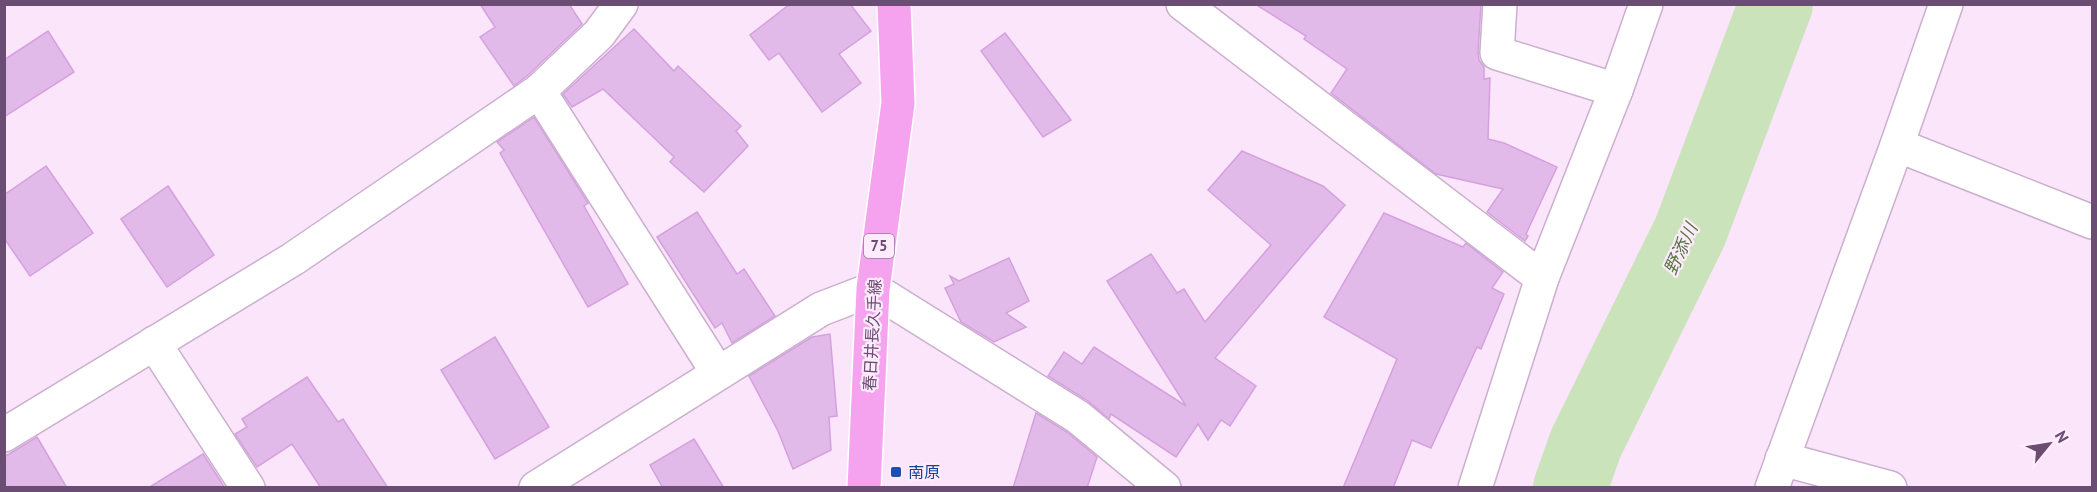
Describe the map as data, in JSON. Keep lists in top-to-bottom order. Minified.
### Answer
{"streets":{"main road":["75","春日井長久手線"]},"water":["野添川"],"places":{"transit":["南原"]},"north":"top right"}
